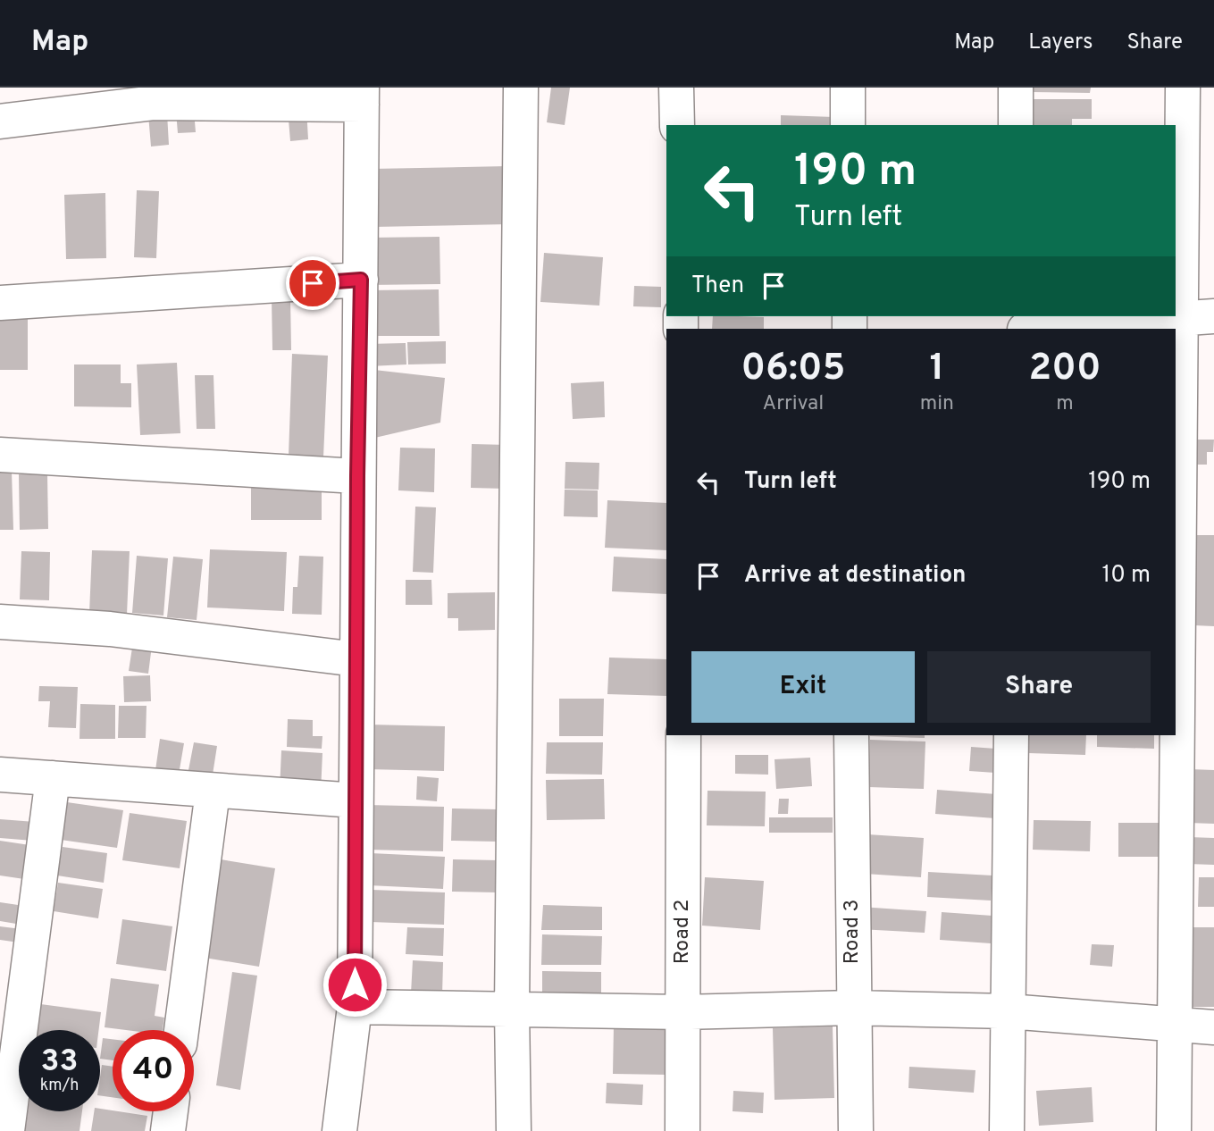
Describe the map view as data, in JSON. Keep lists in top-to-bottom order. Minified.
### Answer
{"streets":{"street":["Road 2","Road 3"]},"page":{"header":"Map","nav":["Map","Layers","Share"],"turn":["190 m","Turn left"],"then":"Then","eta":["06:05","Arrival","1","min","200","m"],"list":[{"name":"Turn left","value":"190 m"},{"name":"Arrive at destination","value":"10 m"}],"buttons":["Exit","Share"],"speed":"33 km/h","limit":"40"}}
